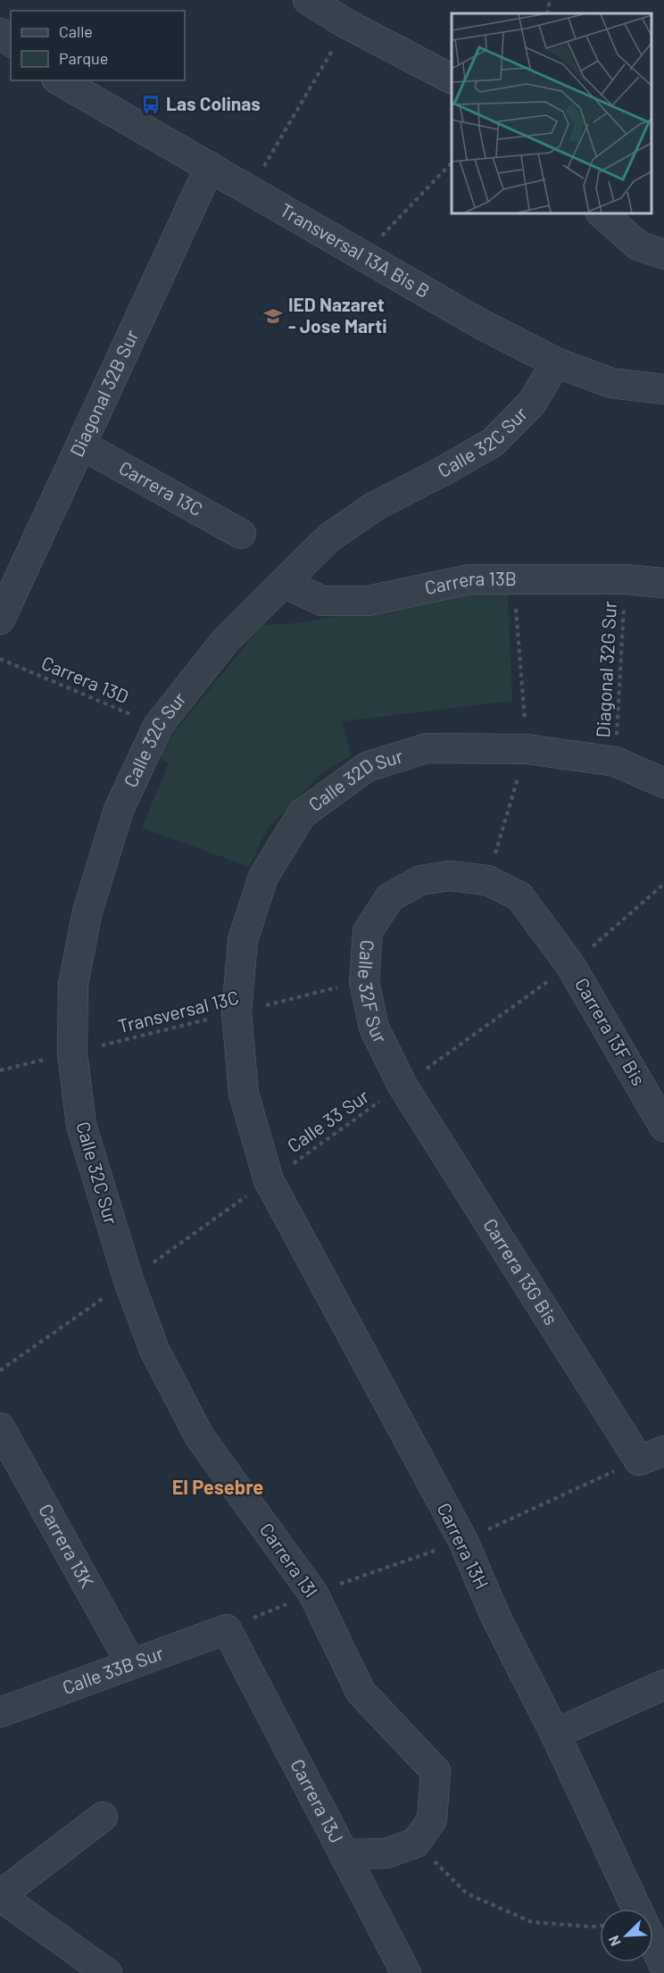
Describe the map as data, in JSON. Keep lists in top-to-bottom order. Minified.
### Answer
{"streets":{"street":["Transversal 13A Bis B","Diagonal 32B Sur","Calle 32C Sur","Carrera 13C","Carrera 13B","Calle 32D Sur","Calle 32F Sur","Carrera 13F Bis","Carrera 13G Bis","Carrera 13K","Carrera 13H","Carrera 13I","Calle 33B Sur","Carrera 13J"],"path":["Diagonal 32G Sur","Carrera 13D","Transversal 13C","Calle 33 Sur"]},"crossings":[["Transversal 13A Bis B","Diagonal 32B Sur"],["Transversal 13A Bis B","Calle 32C Sur"],["Diagonal 32B Sur","Carrera 13C"],["Calle 32C Sur","Carrera 13B"],["Calle 32C Sur","Carrera 13D"],["Calle 32C Sur","Transversal 13C"],["Calle 32C Sur","Calle 33 Sur"],["Calle 32C Sur","Carrera 13I"],["Carrera 13B","Diagonal 32G Sur"],["Diagonal 32G Sur","Calle 32D Sur"],["Calle 32D Sur","Transversal 13C"],["Calle 32D Sur","Calle 33 Sur"],["Calle 32D Sur","Carrera 13H"],["Calle 32F Sur","Transversal 13C"],["Calle 32F Sur","Carrera 13F Bis"],["Calle 32F Sur","Calle 33 Sur"],["Calle 32F Sur","Carrera 13G Bis"],["Carrera 13F Bis","Calle 33 Sur"],["Calle 33 Sur","Carrera 13G Bis"],["Calle 33 Sur","Carrera 13H"],["Calle 33 Sur","Carrera 13I"],["Carrera 13K","Calle 33B Sur"],["Calle 33B Sur","Carrera 13J"]],"districts":["El Pesebre"],"places":{"bus stop":["Las Colinas"],"school or university":["IED Nazaret - Jose Marti"]},"legend":["Calle","Parque"],"north":"bottom left"}
